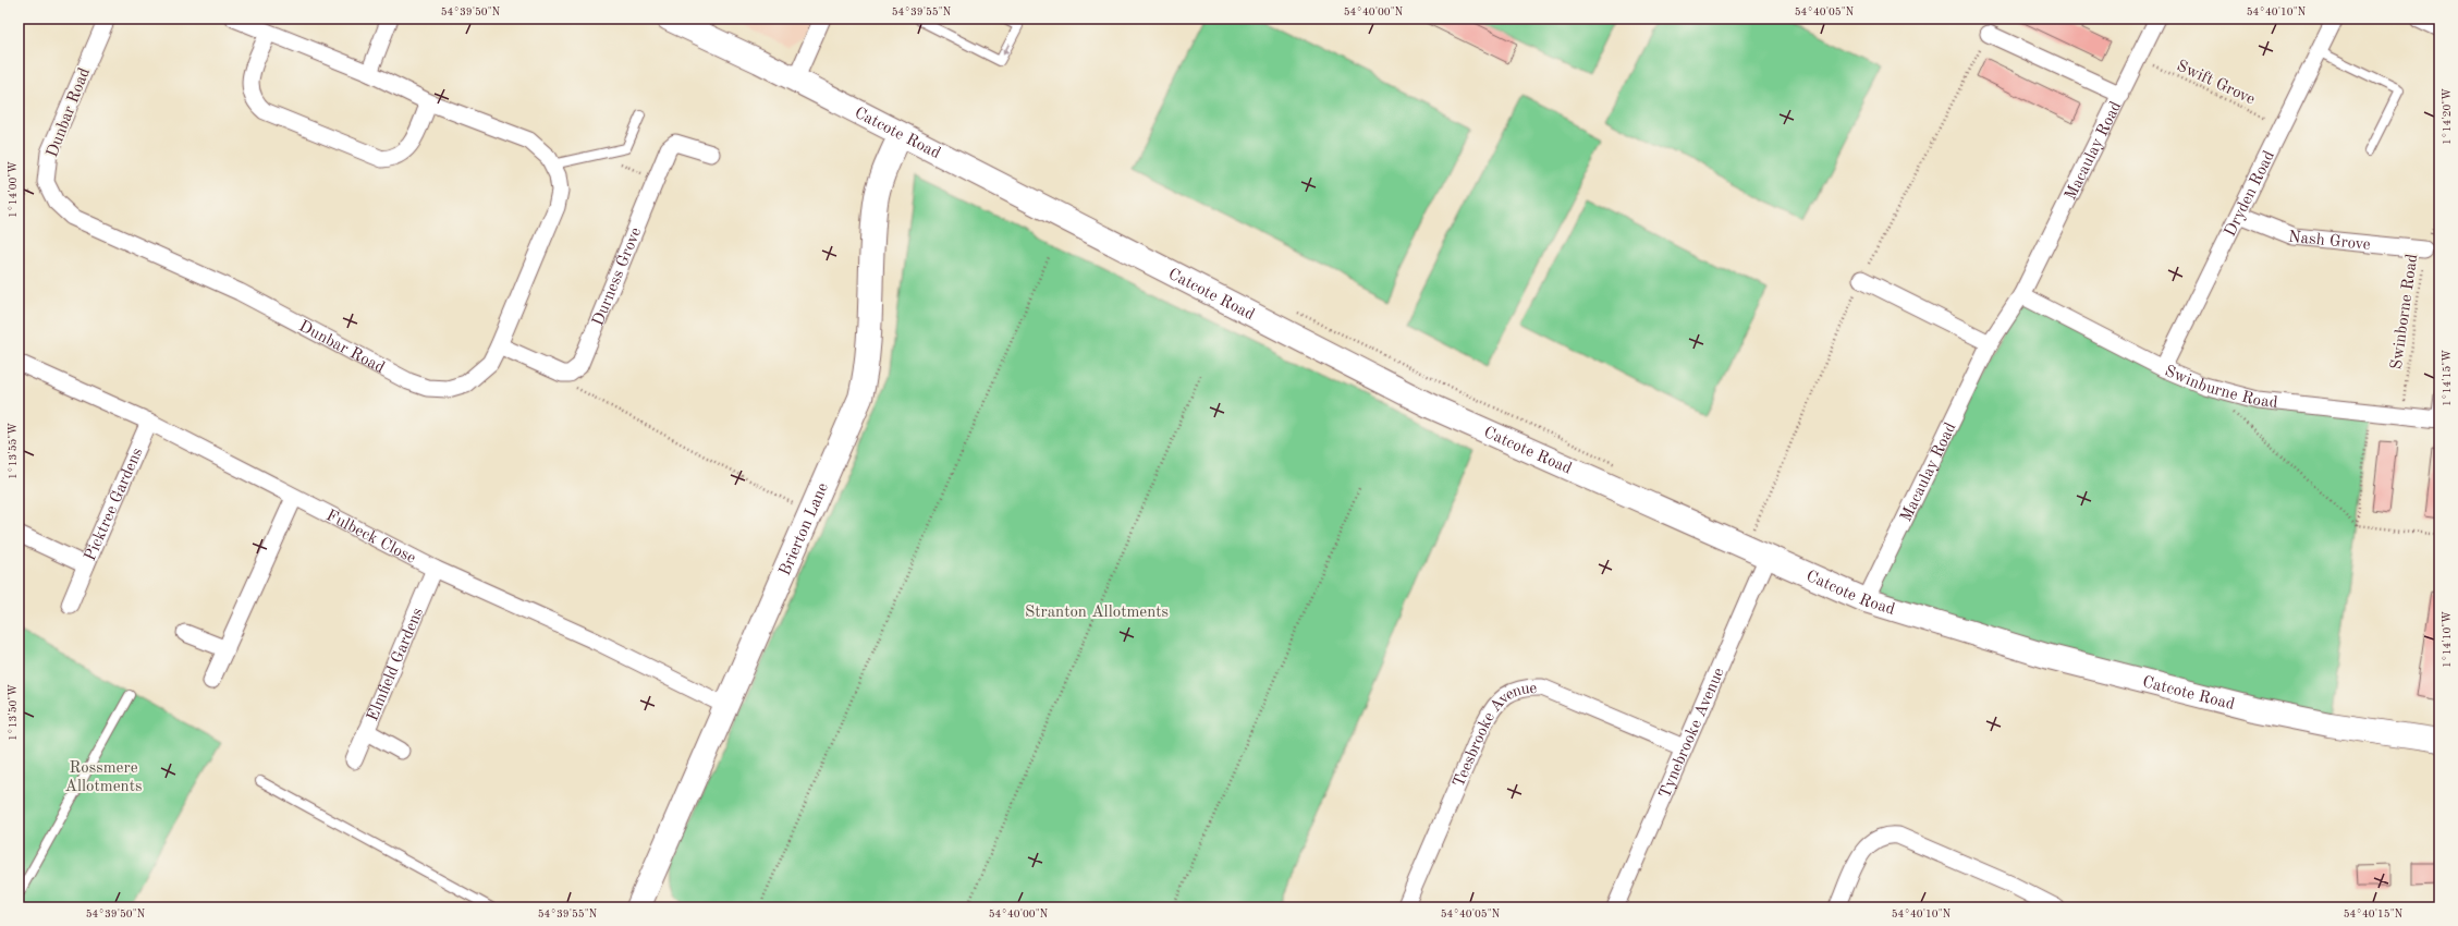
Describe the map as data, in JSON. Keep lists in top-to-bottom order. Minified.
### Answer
{"streets":{"street":["Dunbar Road","Catcote Road","Macaulay Road","Dryden Road","Nash Grove","Durness Grove","Swinburne Road","Picktree Gardens","Brierton Lane","Fulbeck Close","Elmfield Gardens","Tynebrooke Avenue","Teesbrooke Avenue"],"path":["Swift Grove","Swinborne Road"]},"crossings":[["Swift Grove","Macaulay Road"],["Swift Grove","Dryden Road"],["Catcote Road","Macaulay Road"],["Catcote Road","Brierton Lane"],["Catcote Road","Tynebrooke Avenue"],["Macaulay Road","Swinburne Road"],["Dryden Road","Nash Grove"],["Dryden Road","Swinburne Road"],["Nash Grove","Swinborne Road"],["Swinborne Road","Swinburne Road"],["Picktree Gardens","Fulbeck Close"],["Brierton Lane","Fulbeck Close"],["Fulbeck Close","Elmfield Gardens"],["Tynebrooke Avenue","Teesbrooke Avenue"]],"parks":["Stranton Allotments","Rossmere Allotments"],"coordinates":["54°39'50\"N","54°39'55\"N","54°40'00\"N","54°40'05\"N","54°40'10\"N","1°14'20\"W","1°14'00\"W","1°14'15\"W","1°13'55\"W","1°14'10\"W","1°13'50\"W","54°40'15\"N"]}
